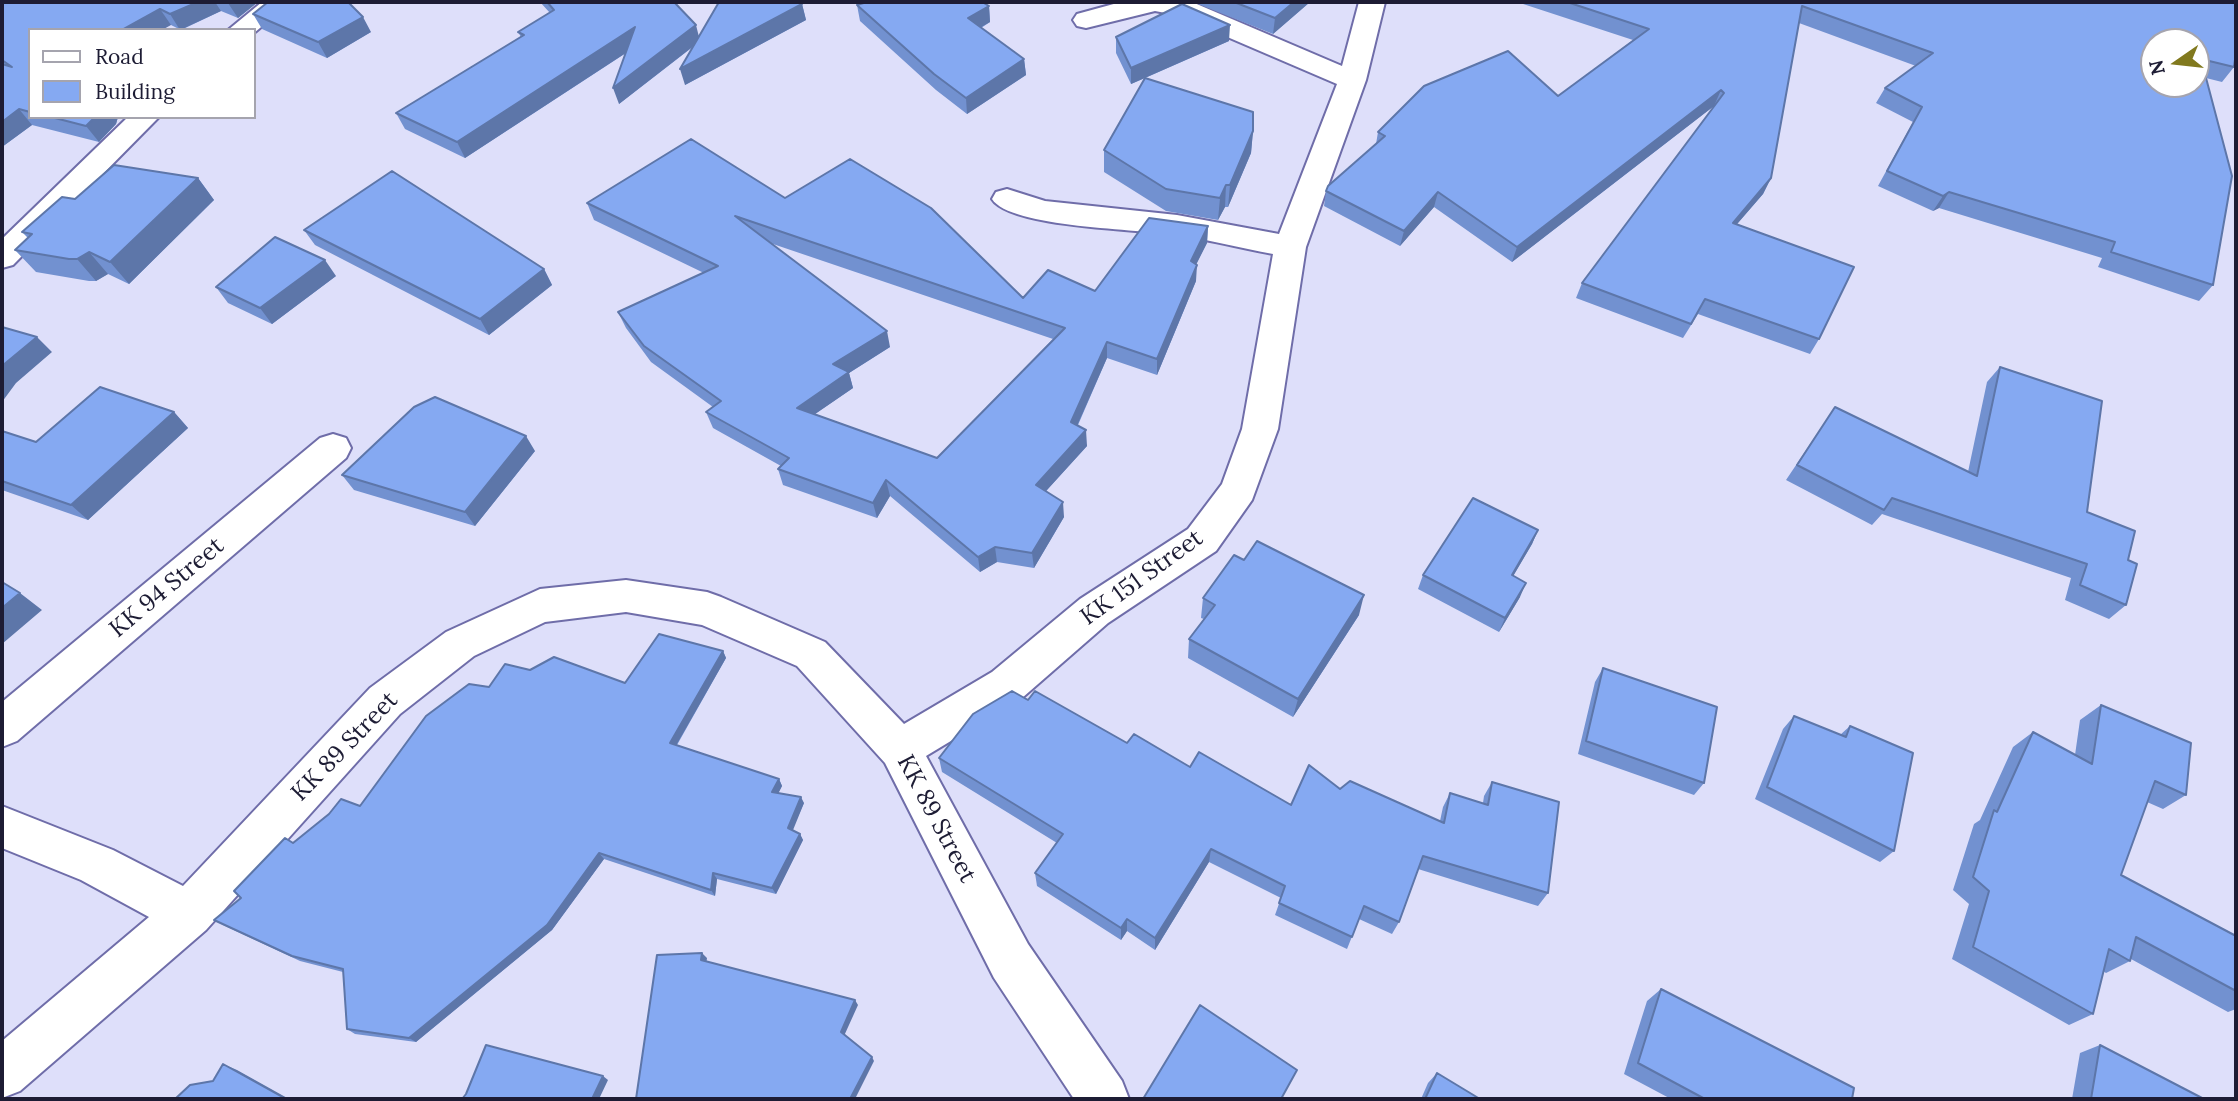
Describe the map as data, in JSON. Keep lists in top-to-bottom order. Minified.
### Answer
{"streets":{"street":["KK 151 Street","KK 94 Street","KK 89 Street"]},"crossings":[["KK 151 Street","KK 89 Street"]],"legend":["Road","Building"],"north":"left"}
